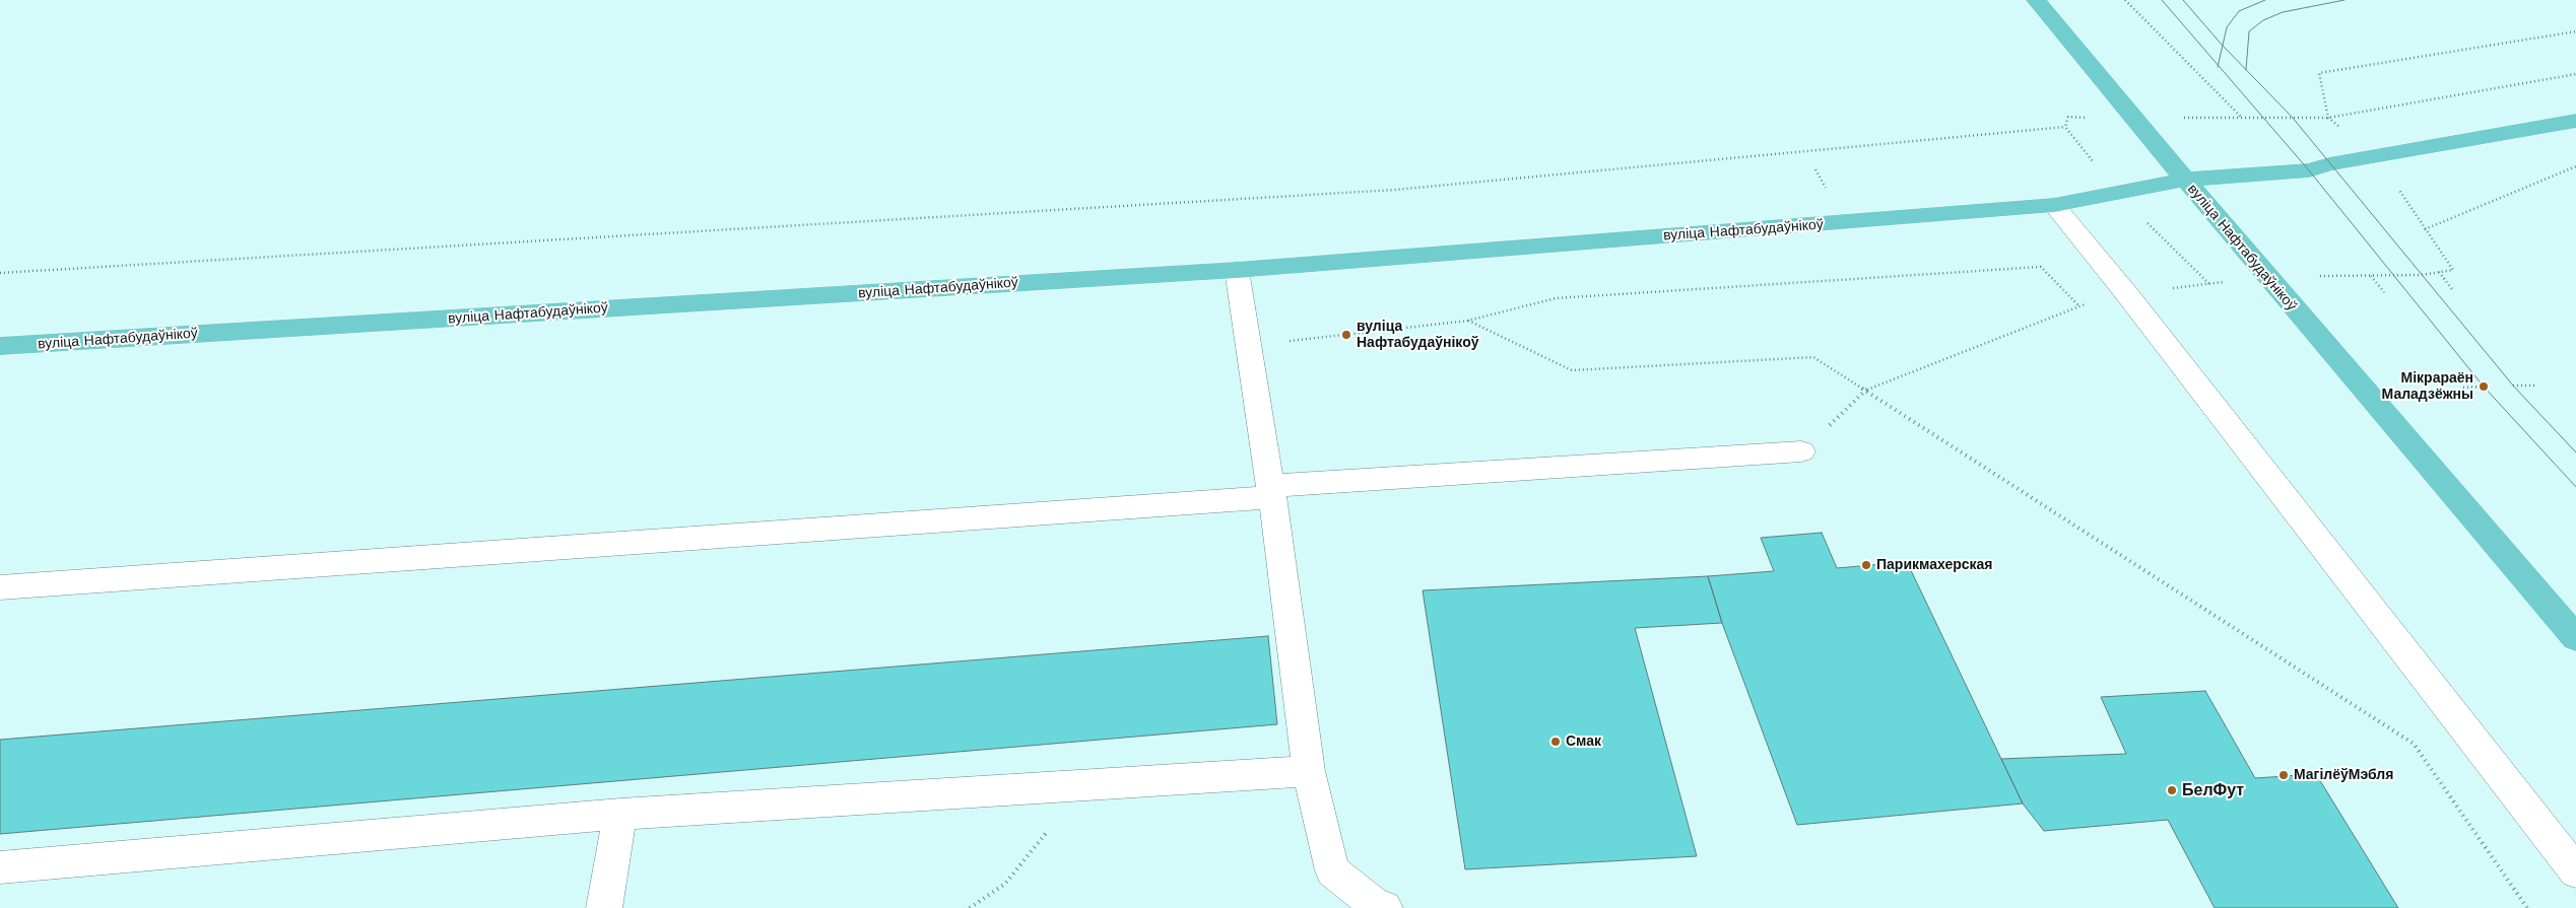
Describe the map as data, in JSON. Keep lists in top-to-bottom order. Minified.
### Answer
{"streets":{"main road":["вуліца Нафтабудаўнікоў"]},"places":["вуліца Нафтабудаўнікоў","Мікрараён Маладзёжны","Парикмахерская","Смак","МагілёўМэбля","БелФут"]}
